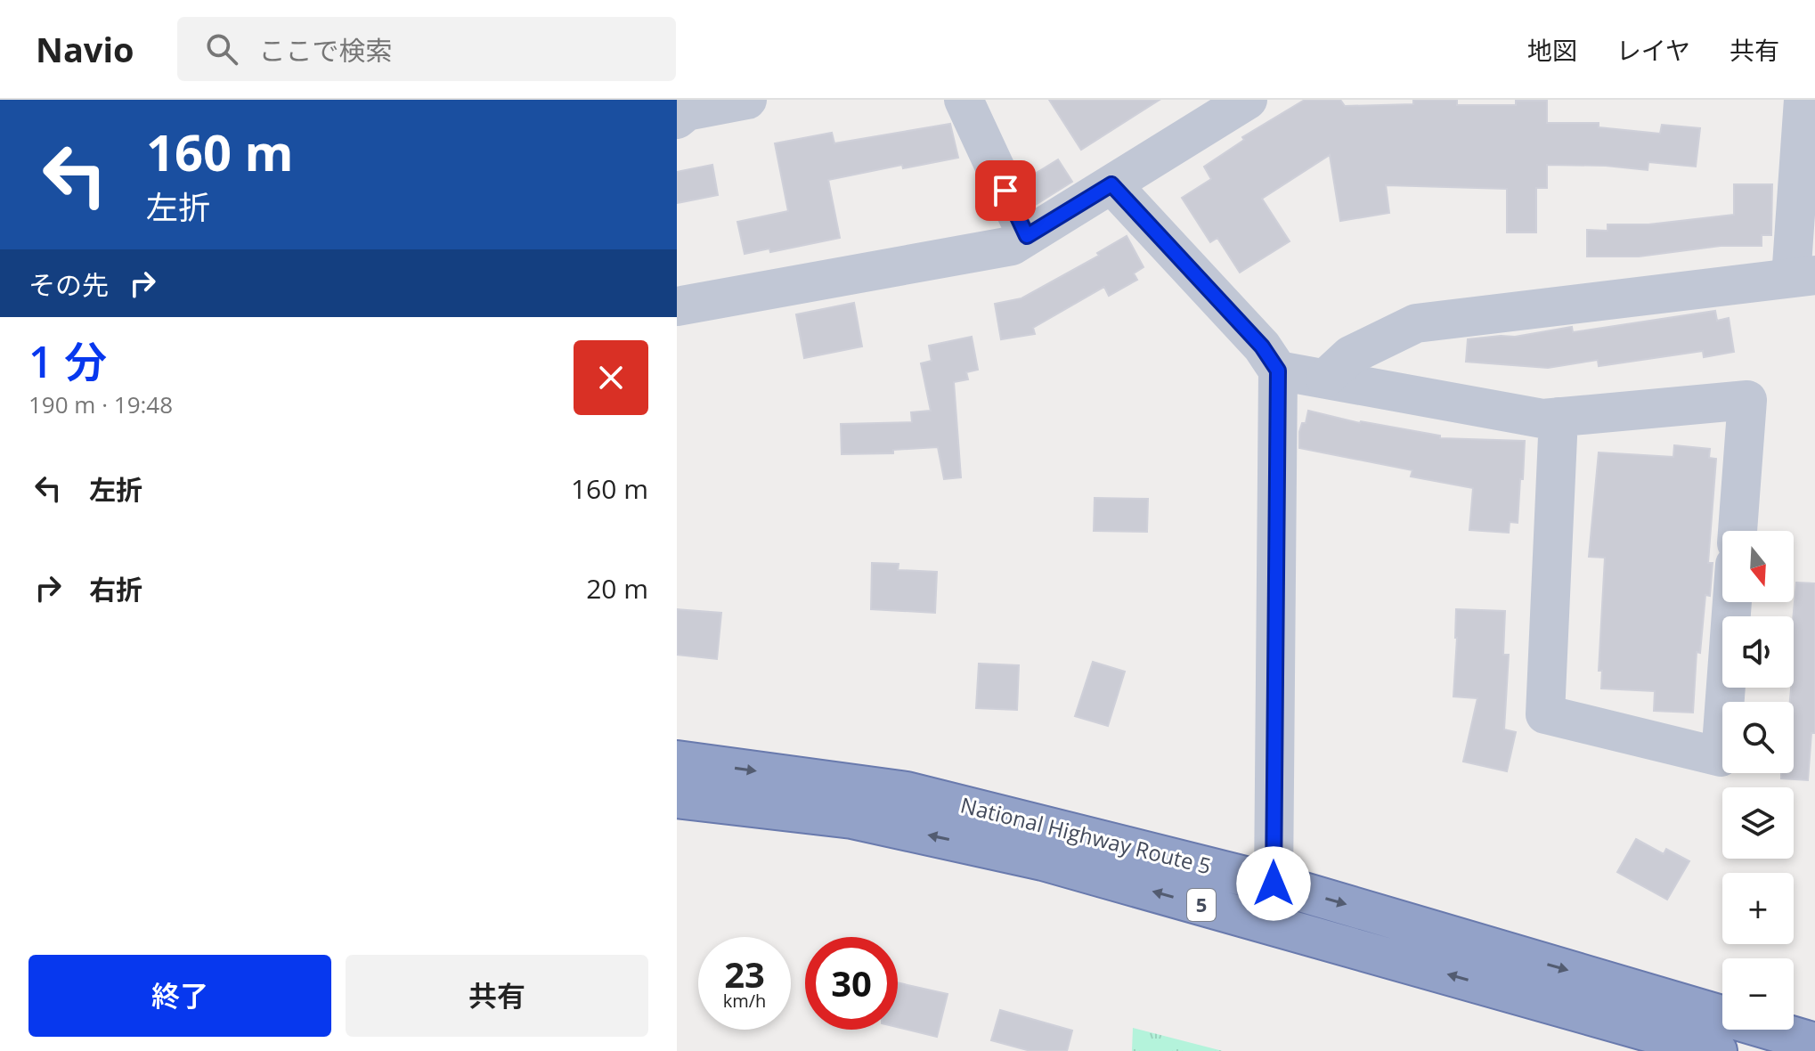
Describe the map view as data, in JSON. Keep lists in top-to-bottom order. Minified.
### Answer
{"streets":{"highway":["National Highway Route 5","5"]},"north":"bottom","page":{"header":"Navio","search":"ここで検索","nav":["地図","レイヤ","共有"],"turn":["160 m","左折"],"then":"その先","heading":["1 分","190 m · 19:48"],"list":[{"name":"左折","value":"160 m"},{"name":"右折","value":"20 m"}],"map_buttons":["+","−"],"speed":"23 km/h","limit":"30","buttons":["終了","共有"]}}
